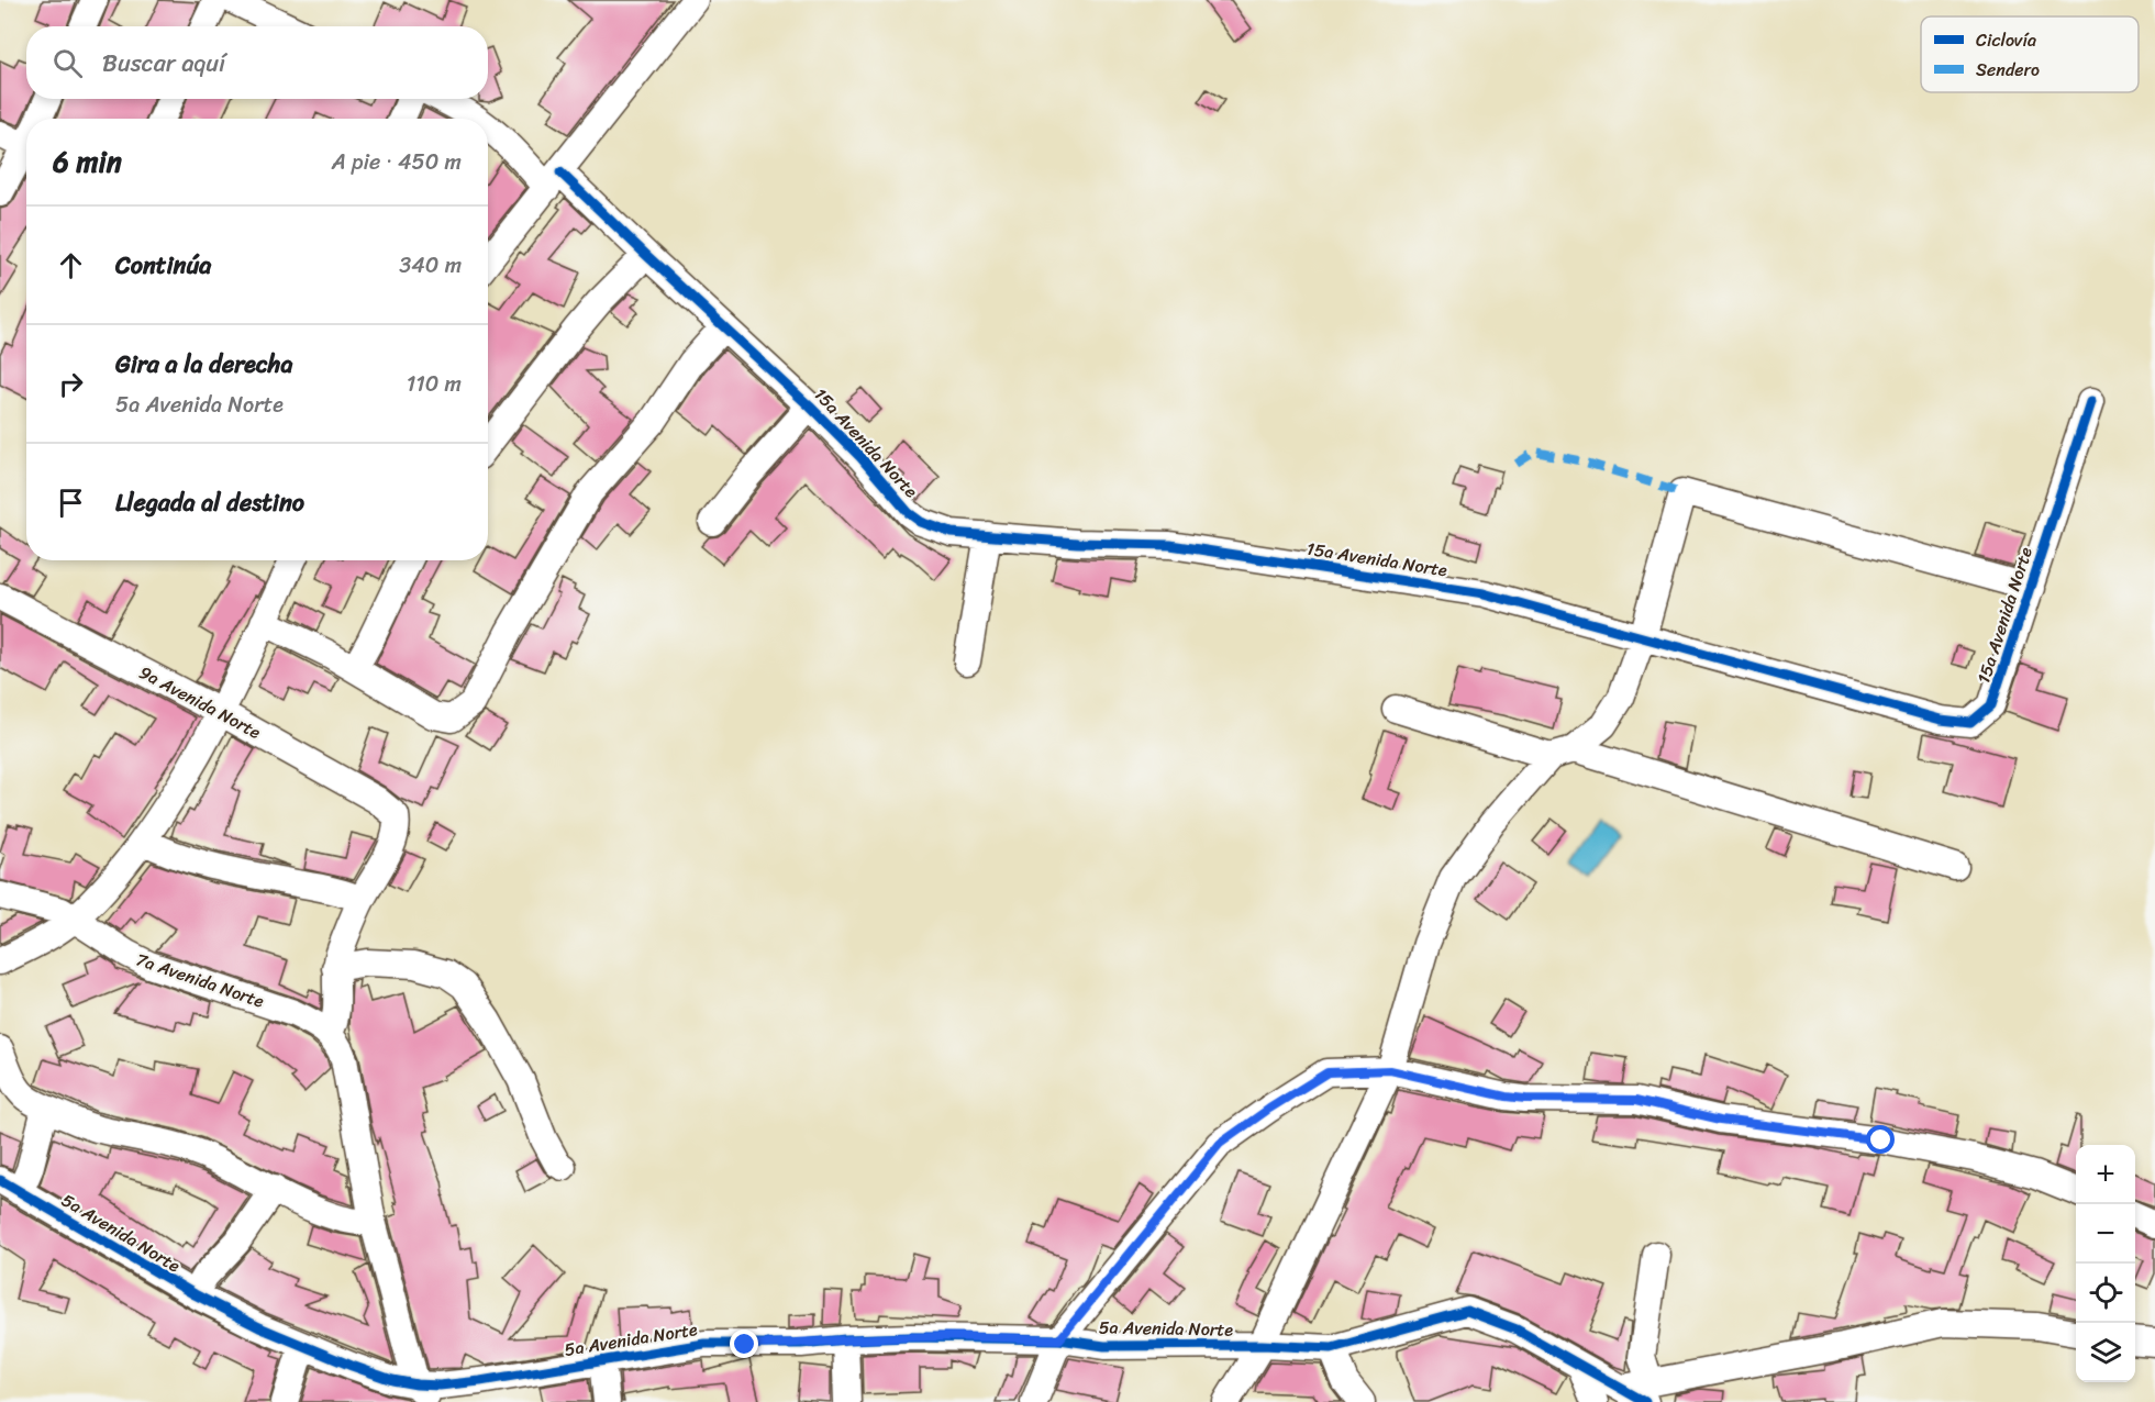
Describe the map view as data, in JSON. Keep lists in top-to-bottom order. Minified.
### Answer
{"streets":{"street":["15a Avenida Norte","9a Avenida Norte","7a Avenida Norte","5a Avenida Norte"]},"legend":["Ciclovía","Sendero"],"page":{"search":"Buscar aquí","heading":["6 min","A pie · 450 m"],"list":[["Continúa","340 m"],["Gira a la derecha","5a Avenida Norte","110 m"],"Llegada al destino"],"map_buttons":["+","−"]}}
